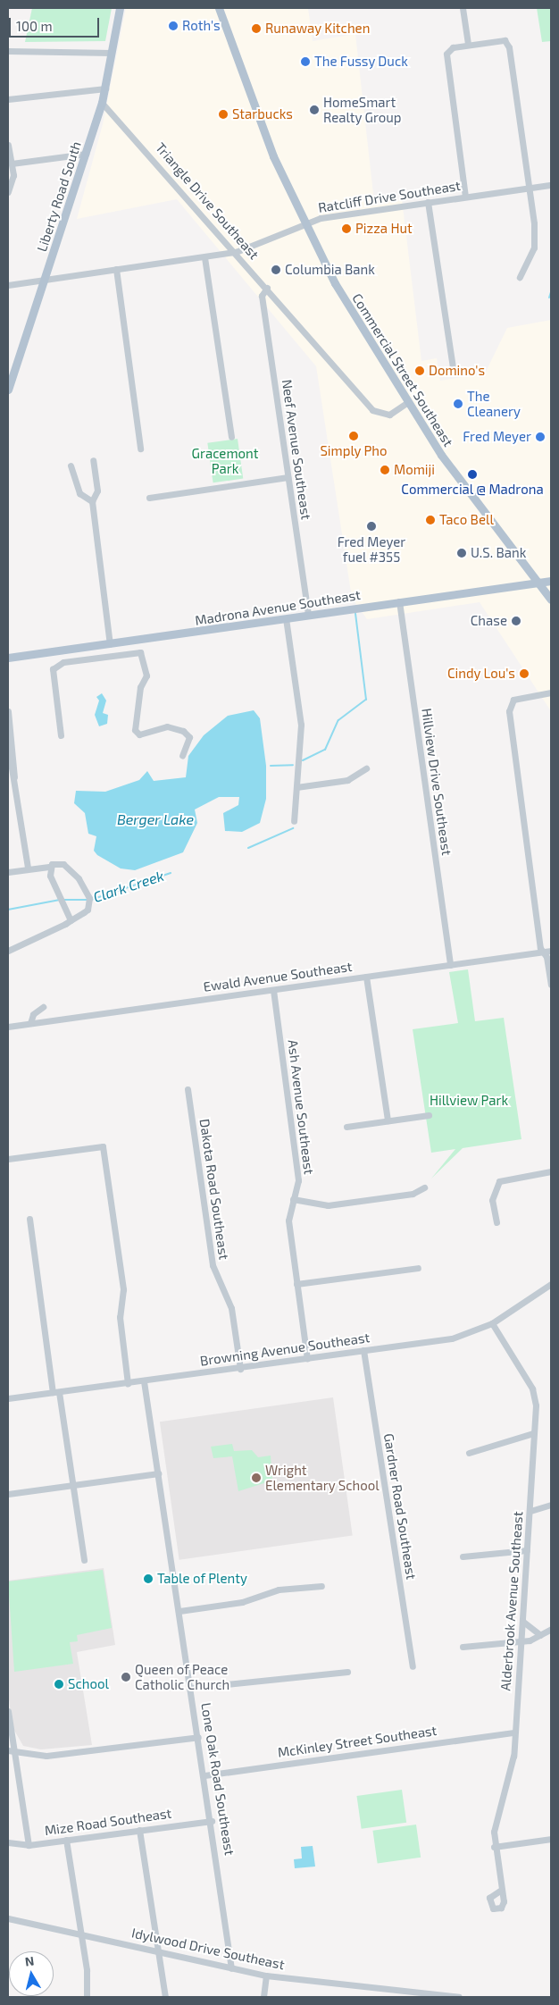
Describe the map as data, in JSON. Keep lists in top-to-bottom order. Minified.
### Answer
{"streets":{"main road":["Liberty Road South","Commercial Street Southeast","Madrona Avenue Southeast"],"street":["Ratcliff Drive Southeast","Triangle Drive Southeast","Neef Avenue Southeast","Hillview Drive Southeast","Ewald Avenue Southeast","Ash Avenue Southeast","Dakota Road Southeast","Browning Avenue Southeast","Gardner Road Southeast","Alderbrook Avenue Southeast","McKinley Street Southeast","Lone Oak Road Southeast","Mize Road Southeast","Idylwood Drive Southeast"]},"crossings":[["Liberty Road South","Ratcliff Drive Southeast"],["Liberty Road South","Triangle Drive Southeast"],["Ratcliff Drive Southeast","Triangle Drive Southeast"],["Ratcliff Drive Southeast","Commercial Street Southeast"],["Triangle Drive Southeast","Commercial Street Southeast"],["Triangle Drive Southeast","Neef Avenue Southeast"],["Commercial Street Southeast","Madrona Avenue Southeast"],["Neef Avenue Southeast","Madrona Avenue Southeast"],["Madrona Avenue Southeast","Hillview Drive Southeast"],["Hillview Drive Southeast","Ewald Avenue Southeast"],["Ewald Avenue Southeast","Ash Avenue Southeast"],["Ash Avenue Southeast","Browning Avenue Southeast"],["Dakota Road Southeast","Browning Avenue Southeast"],["Browning Avenue Southeast","Gardner Road Southeast"],["Browning Avenue Southeast","Alderbrook Avenue Southeast"],["Browning Avenue Southeast","Lone Oak Road Southeast"],["Alderbrook Avenue Southeast","McKinley Street Southeast"],["McKinley Street Southeast","Lone Oak Road Southeast"],["Lone Oak Road Southeast","Mize Road Southeast"],["Lone Oak Road Southeast","Idylwood Drive Southeast"]],"water":["Berger Lake","Clark Creek"],"parks":["Gracemont Park","Hillview Park"],"places":["Roth's","Runaway Kitchen","The Fussy Duck","HomeSmart Realty Group","Starbucks","Pizza Hut","Columbia Bank","Domino's","The Cleanery","Simply Pho","Fred Meyer","Momiji","Commercial @ Madrona","Taco Bell","Fred Meyer fuel #355","U.S. Bank","Chase","Cindy Lou's","Wright Elementary School","Table of Plenty","Queen of Peace Catholic Church","School"],"scale_bar":"100 m","north":"top"}
